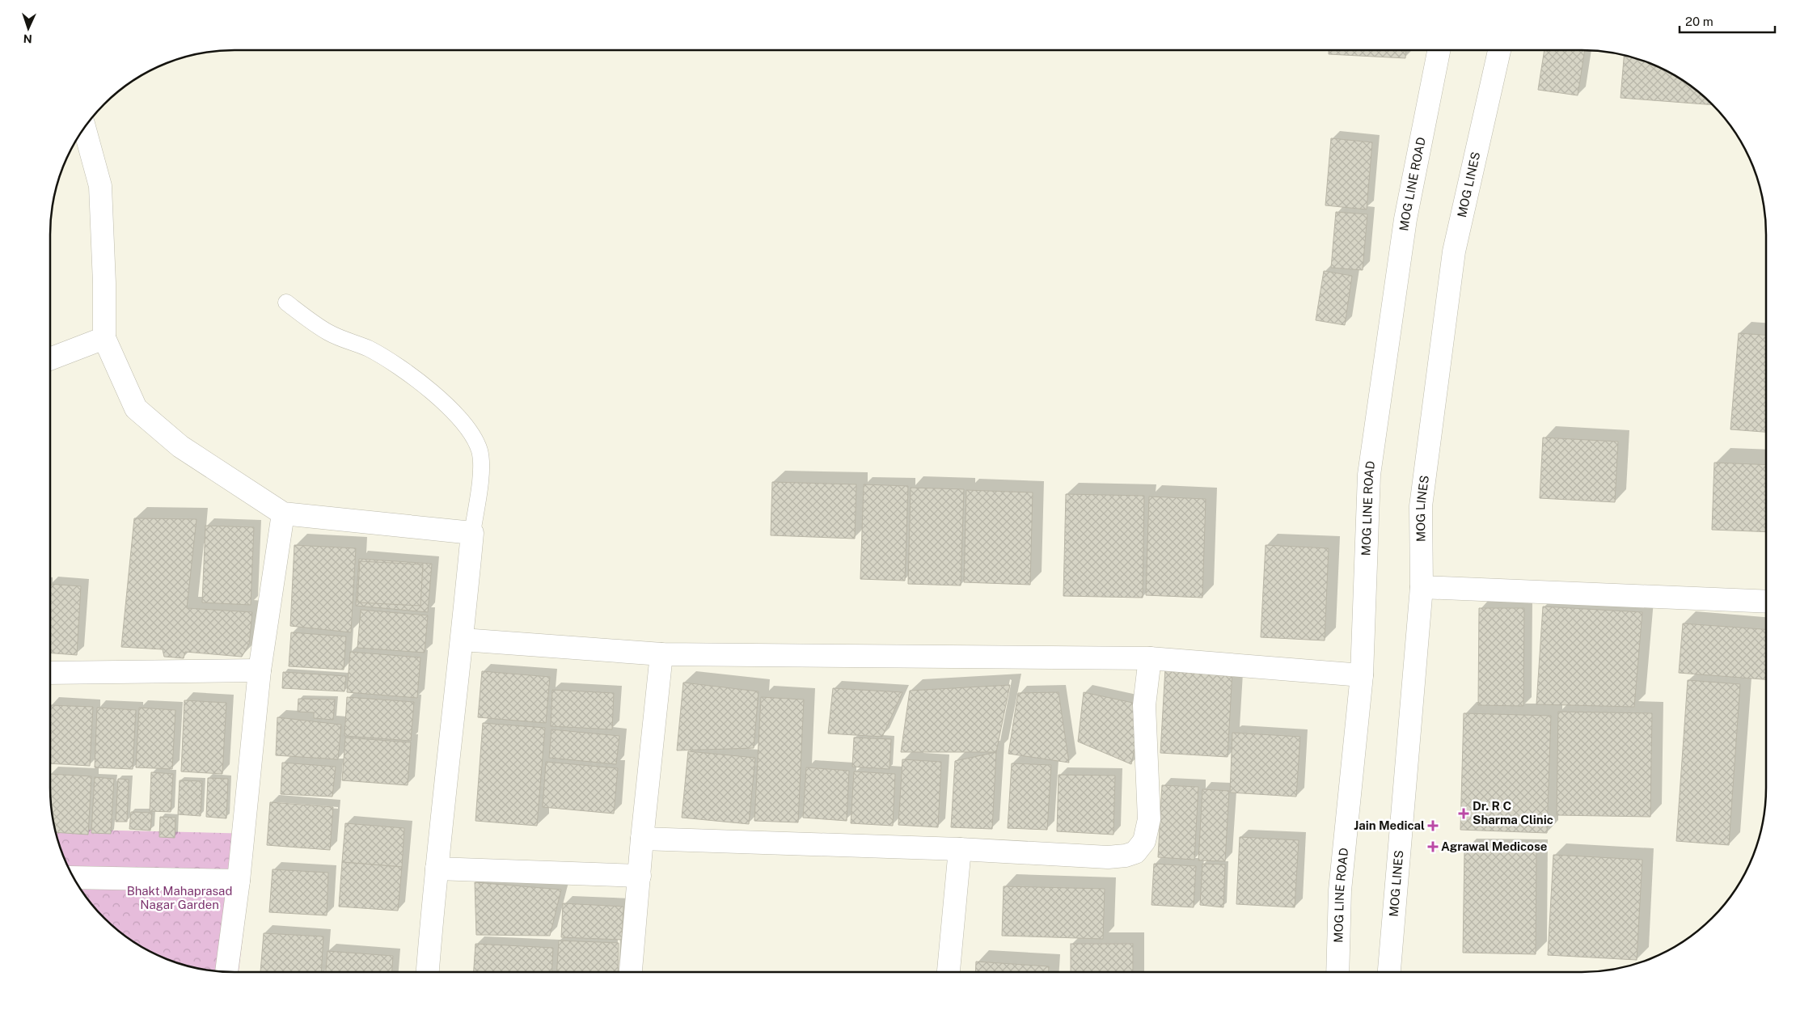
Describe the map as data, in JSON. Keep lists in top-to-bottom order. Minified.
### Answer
{"streets":{"street":["MOG LINE ROAD","MOG LINES"]},"parks":["Bhakt Mahaprasad Nagar Garden"],"places":{"health":["Dr. R C Sharma Clinic","Jain Medical","Agrawal Medicose"]},"scale_bar":"20 m","north":"bottom"}
